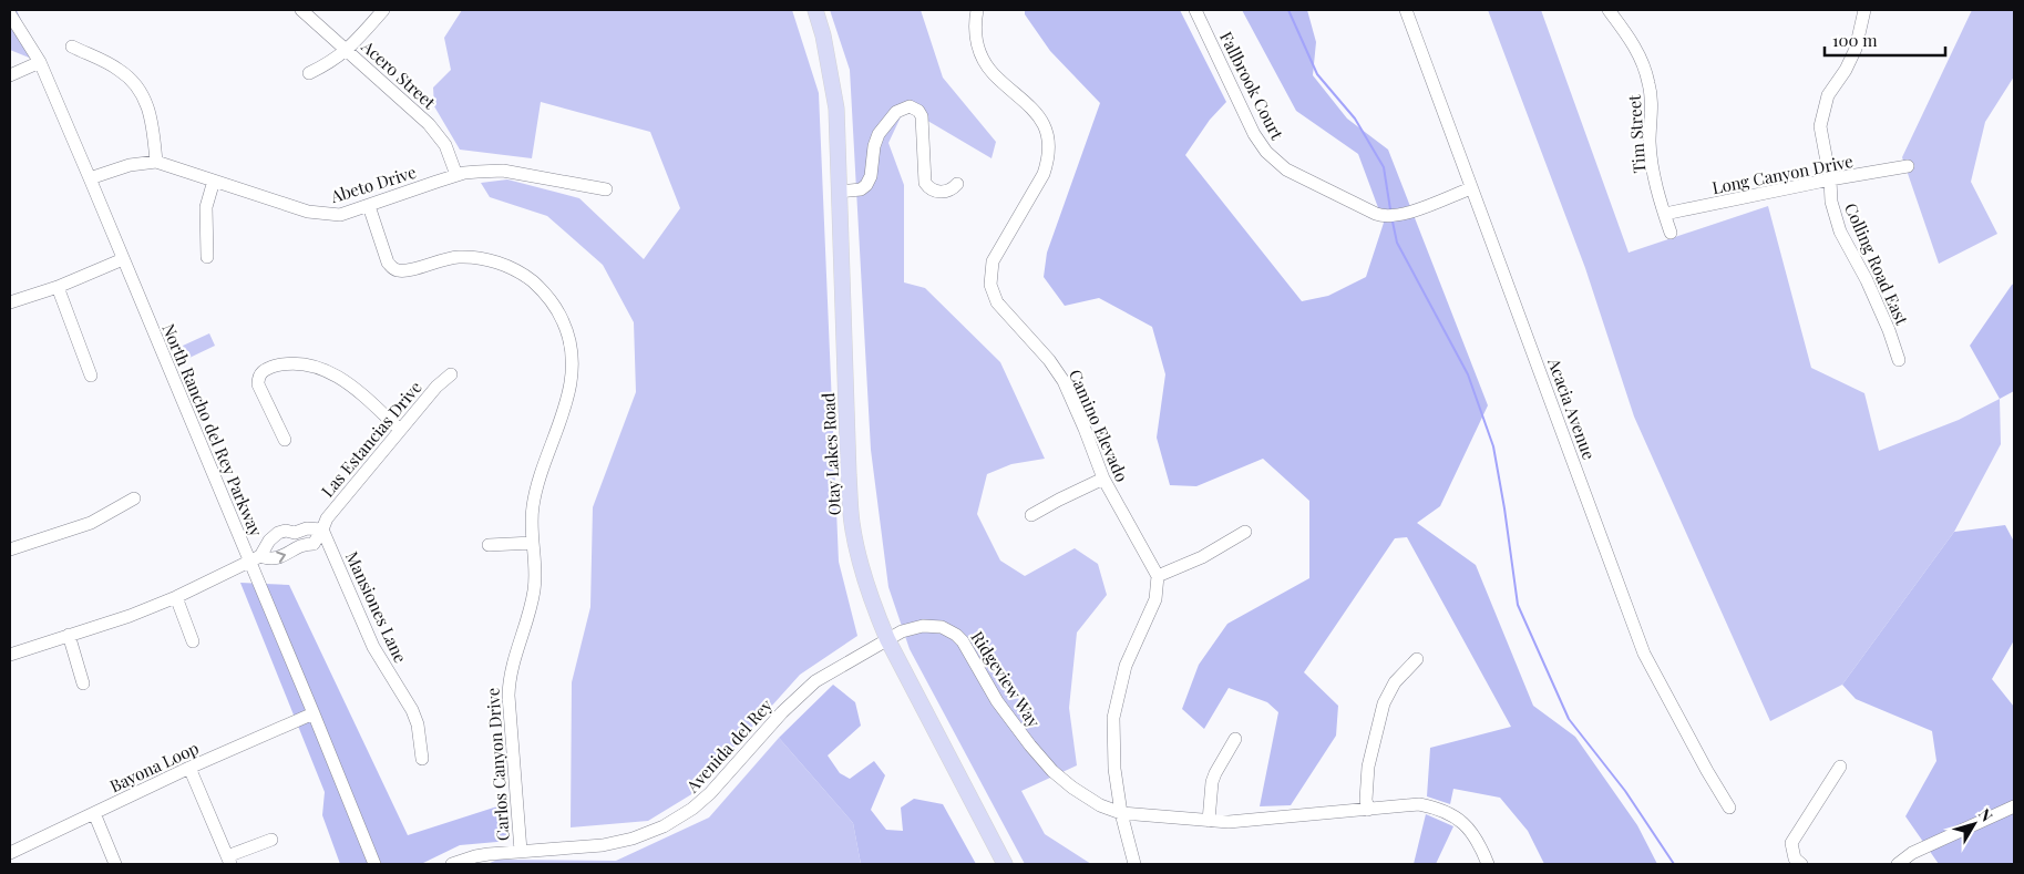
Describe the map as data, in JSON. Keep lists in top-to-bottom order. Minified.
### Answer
{"streets":{"main road":["Otay Lakes Road"],"street":["Acero Street","Fallbrook Court","Tim Street","Long Canyon Drive","Abeto Drive","Colling Road East","Acacia Avenue","Camino Elevado","North Rancho del Rey Parkway","Las Estancias Drive","Mansiones Lane","Ridgeview Way","Avenida del Rey","Carlos Canyon Drive","Bayona Loop"]},"crossings":[["Acero Street","Abeto Drive"],["Fallbrook Court","Acacia Avenue"],["Tim Street","Long Canyon Drive"],["Long Canyon Drive","Colling Road East"],["Abeto Drive","North Rancho del Rey Parkway"],["Abeto Drive","Carlos Canyon Drive"],["North Rancho del Rey Parkway","Las Estancias Drive"],["North Rancho del Rey Parkway","Bayona Loop"],["Las Estancias Drive","Mansiones Lane"],["Otay Lakes Road","Ridgeview Way"],["Otay Lakes Road","Avenida del Rey"],["Ridgeview Way","Avenida del Rey"],["Avenida del Rey","Carlos Canyon Drive"]],"scale_bar":"100 m","north":"top right"}
